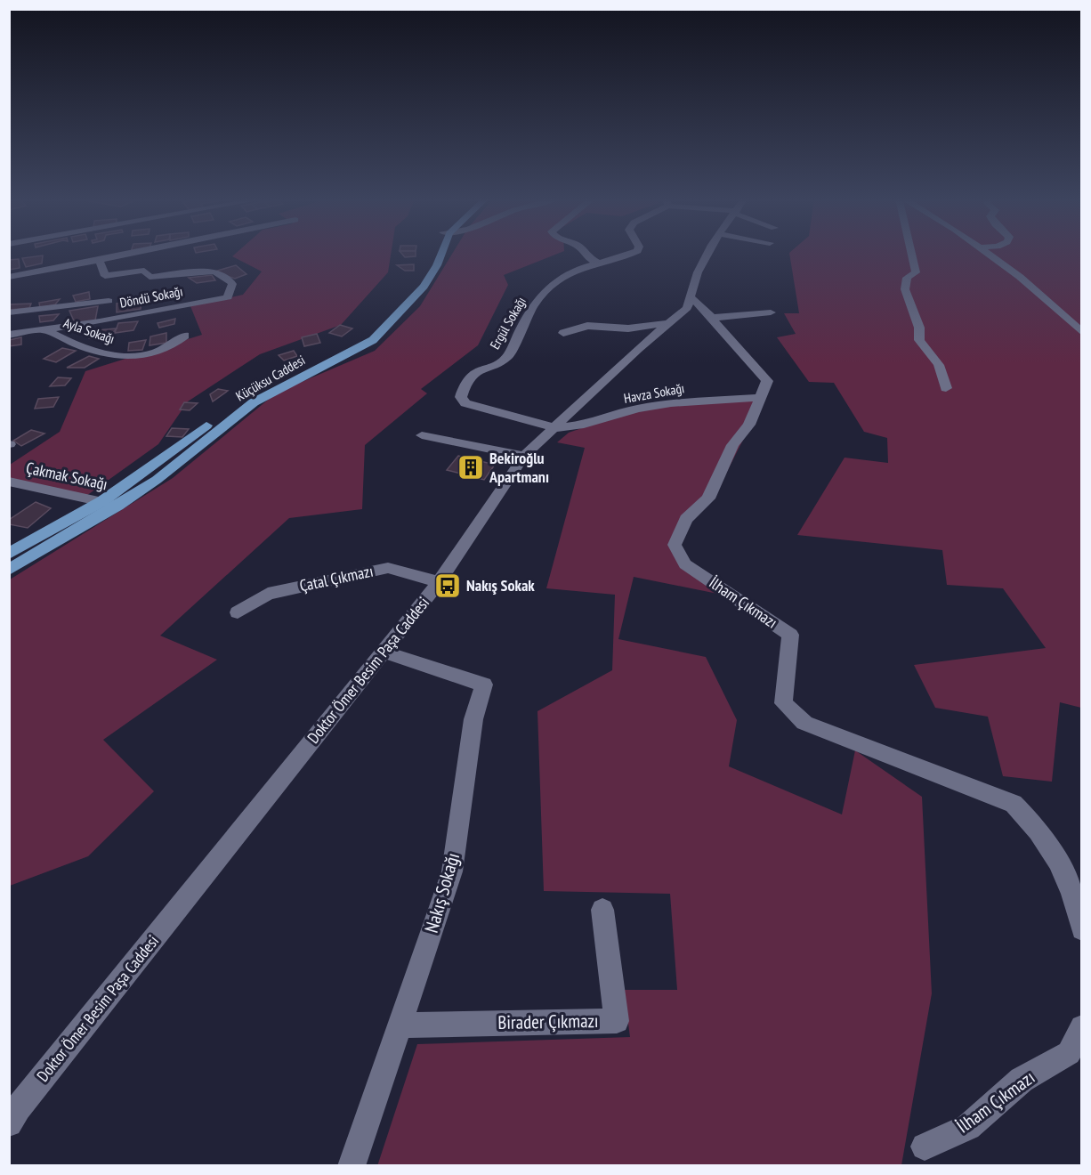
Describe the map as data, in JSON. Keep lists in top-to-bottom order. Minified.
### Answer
{"streets":{"main road":["Küçüksu Caddesi"],"street":["Döndü Sokağı","Ergül Sokağı","Ayla Sokağı","Havza Sokağı","Çakmak Sokağı","Çatal Çıkmazı","İlham Çıkmazı","Doktor Ömer Besim Paşa Caddesi","Nakış Sokağı","Birader Çıkmazı"]},"crossings":[["Döndü Sokağı","Ayla Sokağı"],["Ergül Sokağı","Havza Sokağı"],["Ergül Sokağı","Doktor Ömer Besim Paşa Caddesi"],["Küçüksu Caddesi","Çakmak Sokağı"],["Havza Sokağı","İlham Çıkmazı"],["Havza Sokağı","Doktor Ömer Besim Paşa Caddesi"],["Çatal Çıkmazı","Doktor Ömer Besim Paşa Caddesi"],["İlham Çıkmazı","Doktor Ömer Besim Paşa Caddesi"],["Doktor Ömer Besim Paşa Caddesi","Nakış Sokağı"],["Nakış Sokağı","Birader Çıkmazı"]],"places":{"building":["Bekiroğlu Apartmanı"],"bus stop":["Nakış Sokak"]}}
